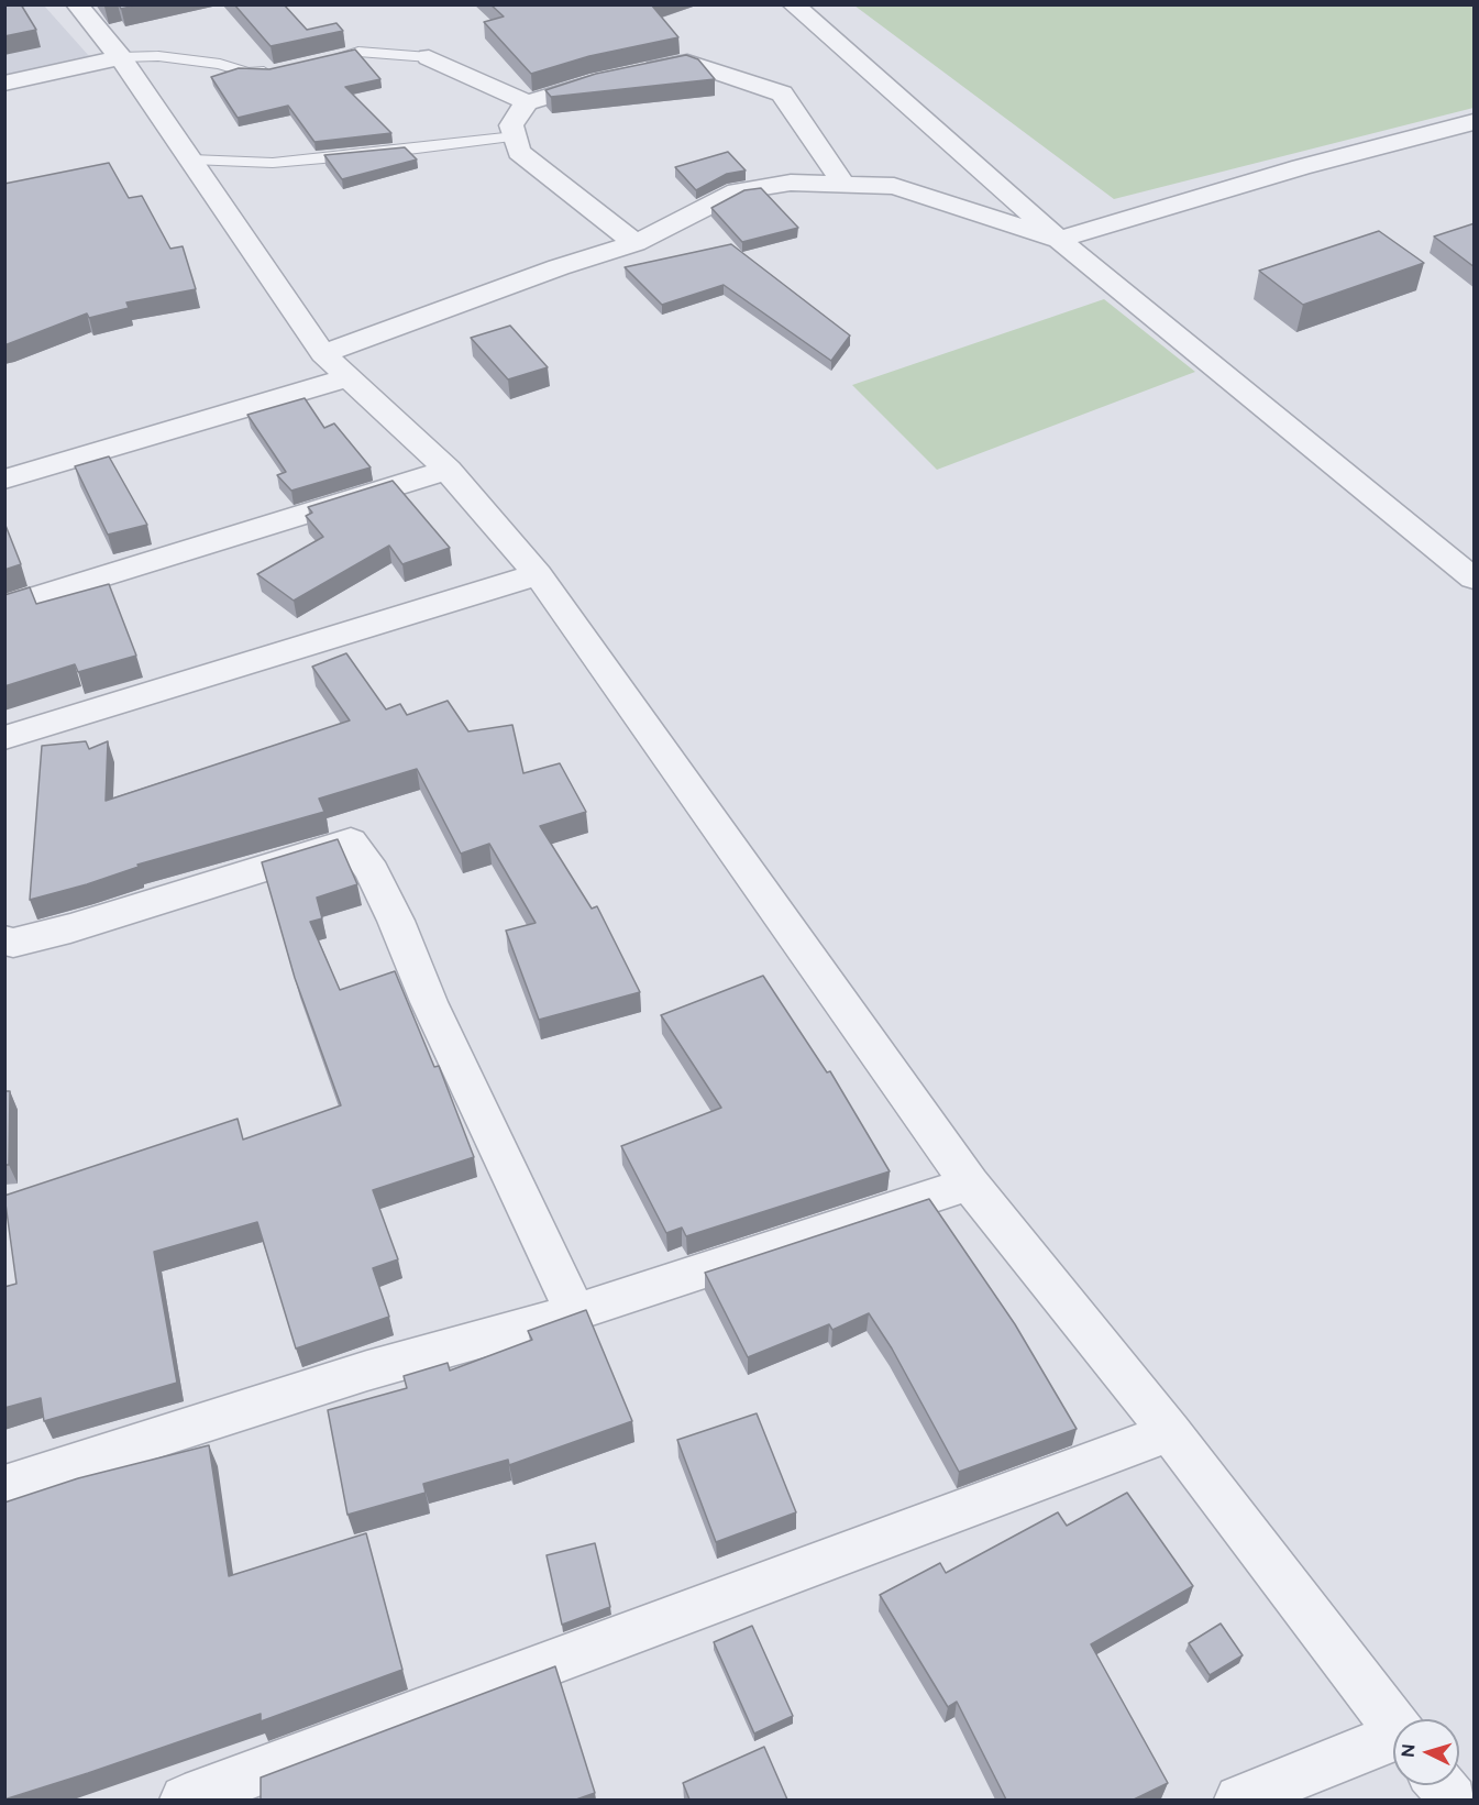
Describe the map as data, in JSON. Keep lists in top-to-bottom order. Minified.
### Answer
{"north":"left"}
